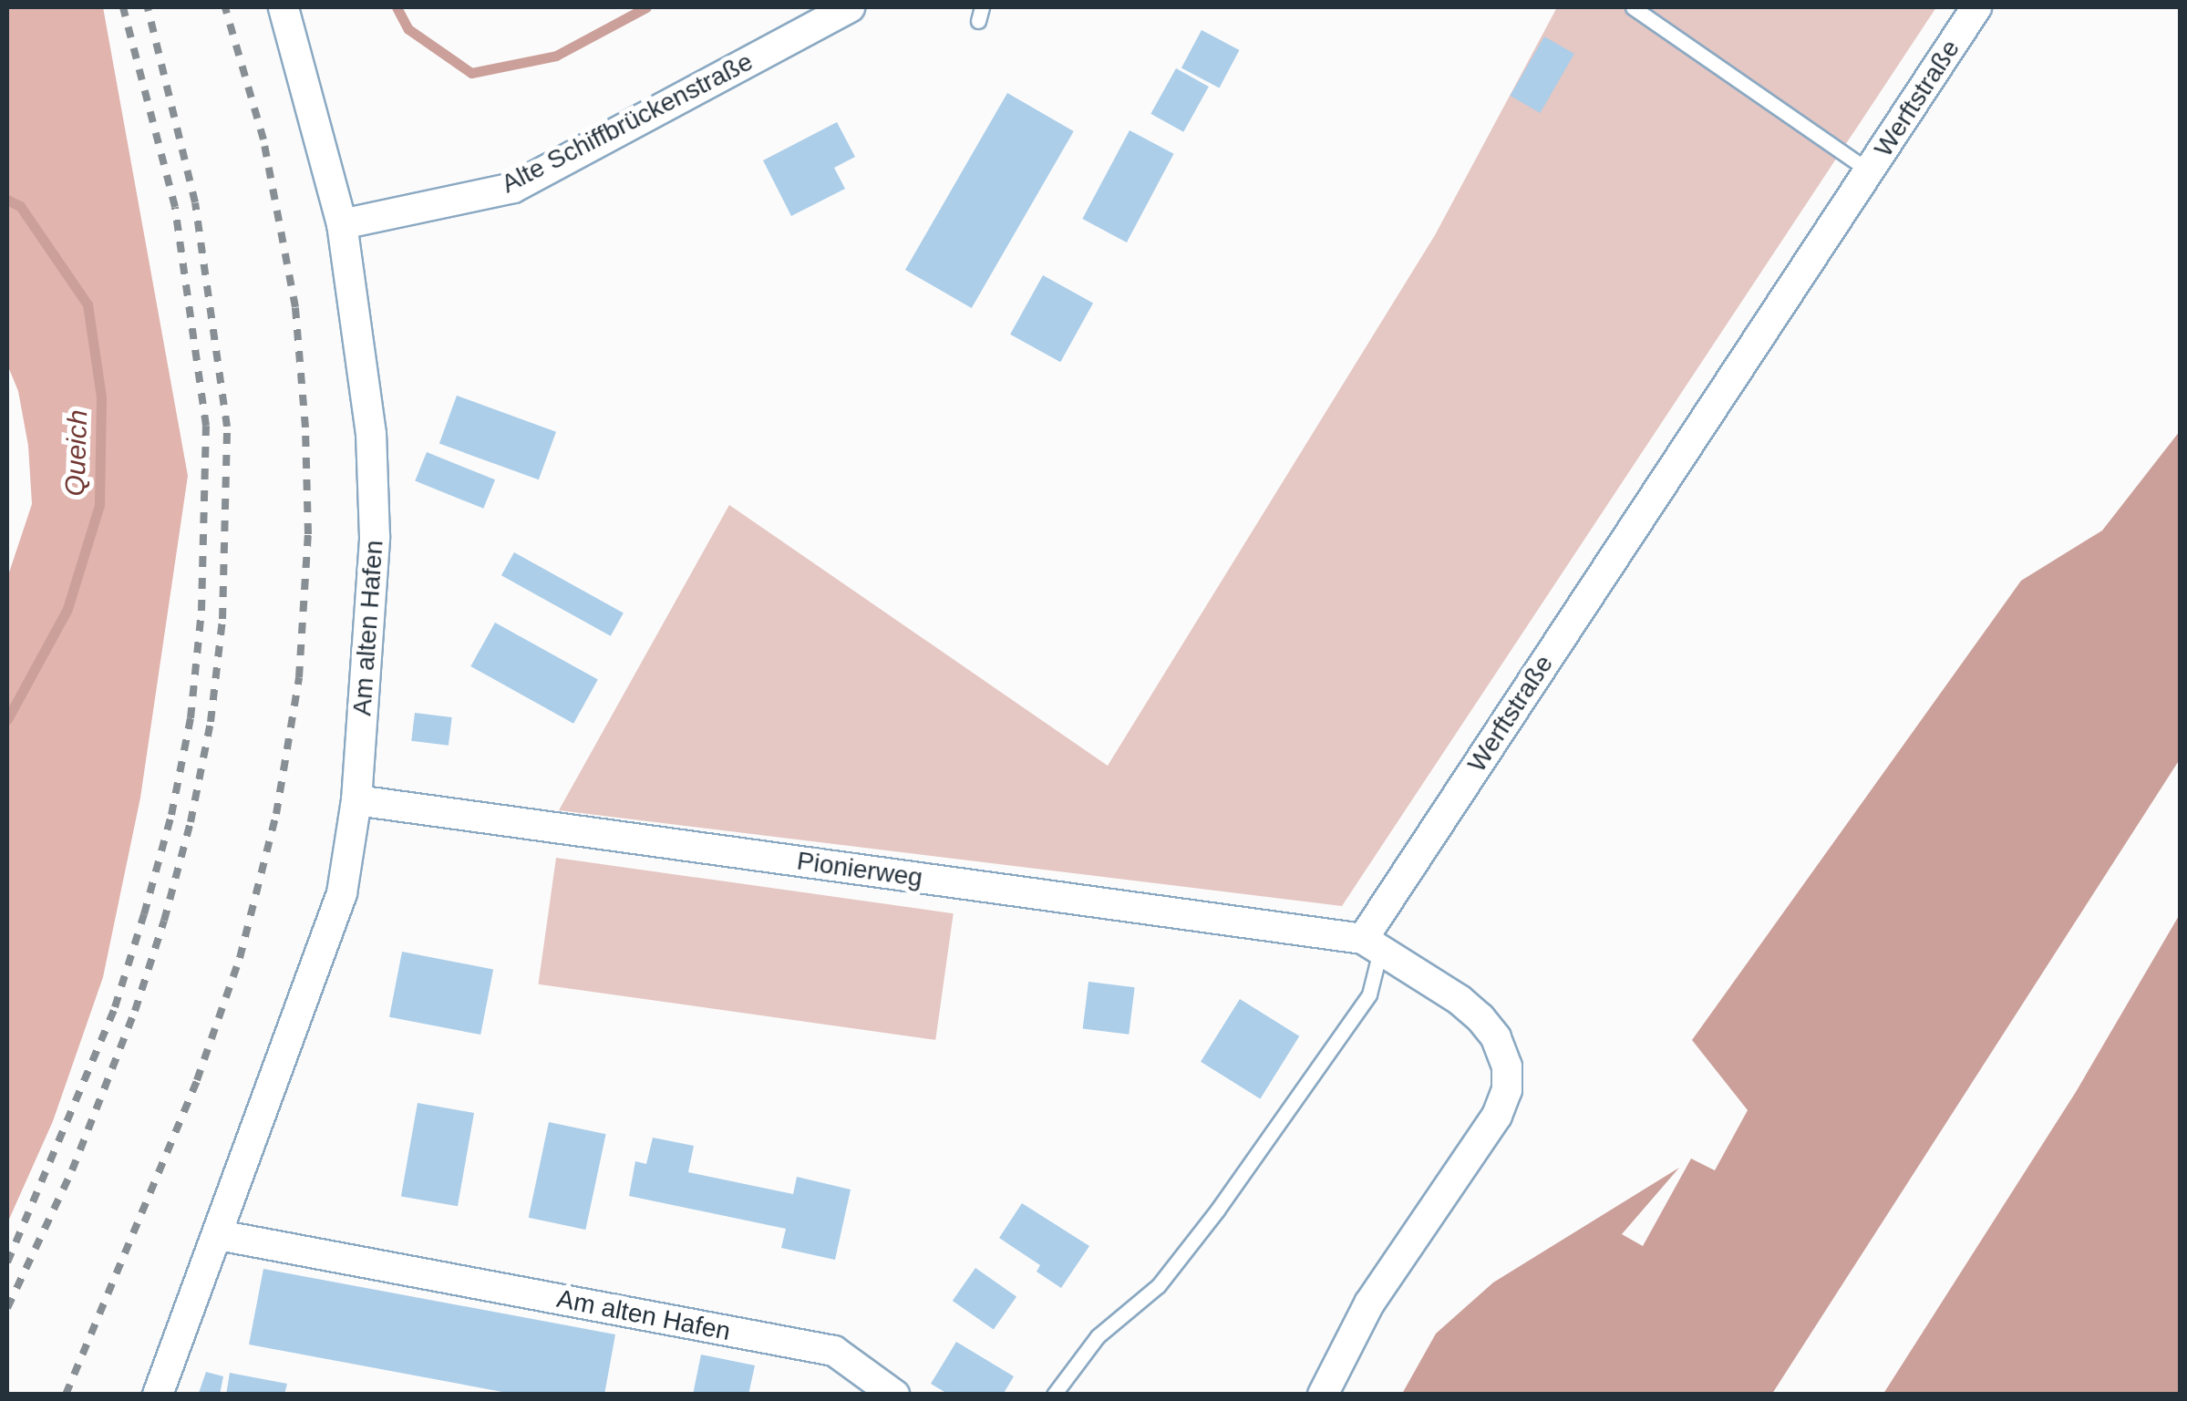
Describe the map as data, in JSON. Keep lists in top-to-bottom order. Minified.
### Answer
{"streets":{"street":["Werftstraße","Alte Schiffbrückenstraße","Am alten Hafen","Pionierweg"]},"crossings":[["Werftstraße","Pionierweg"],["Alte Schiffbrückenstraße","Am alten Hafen"],["Am alten Hafen","Pionierweg"]],"water":["Queich"]}
